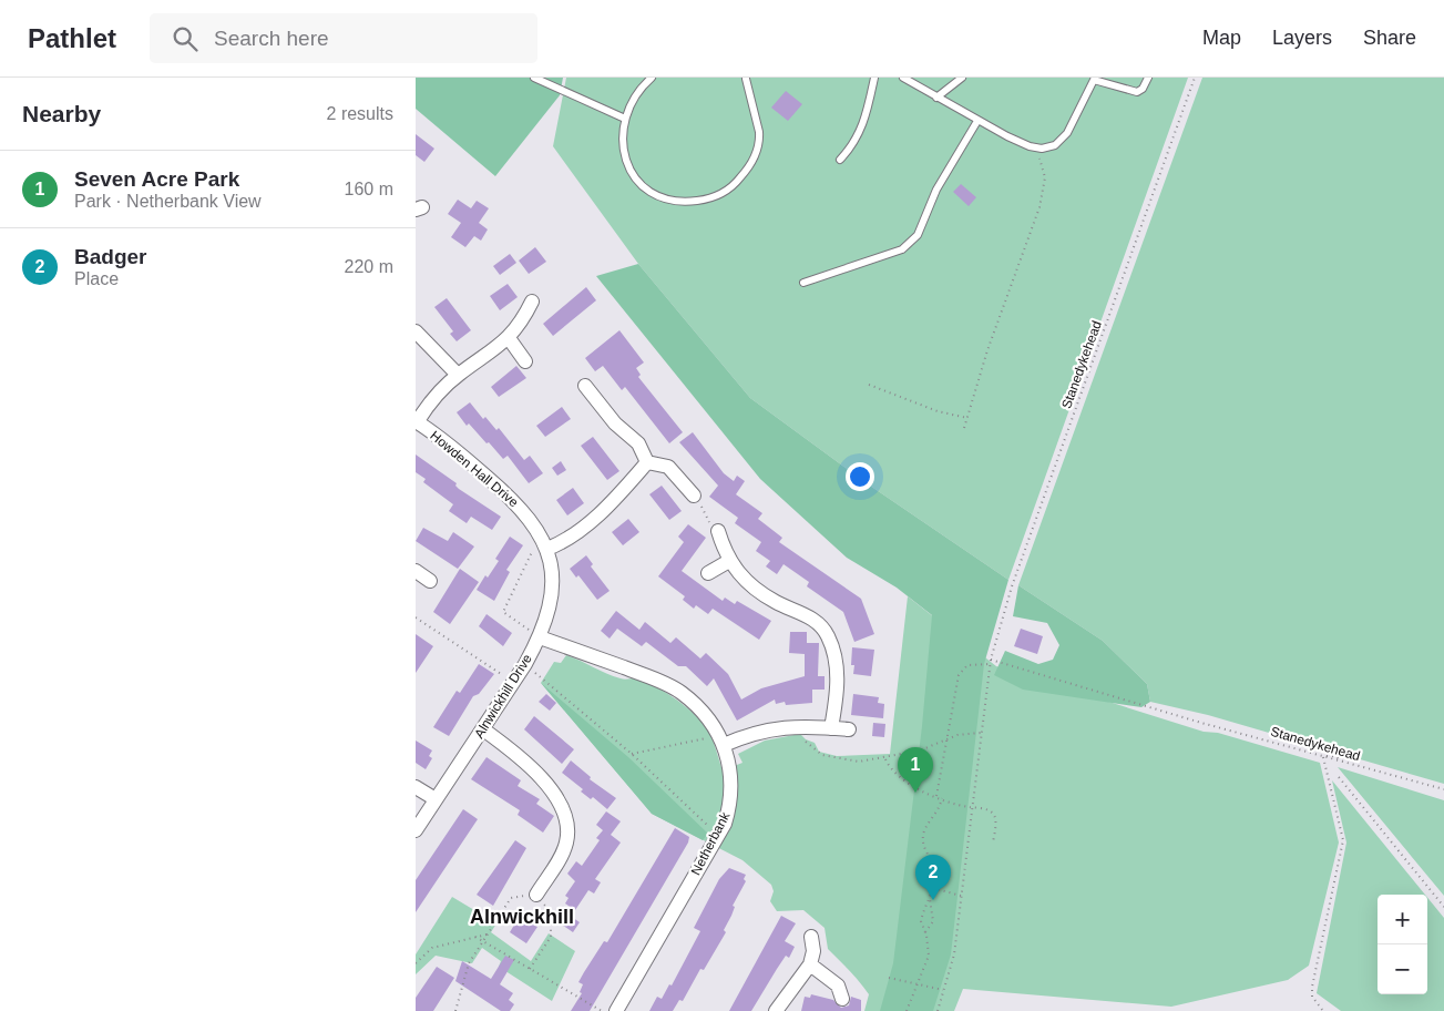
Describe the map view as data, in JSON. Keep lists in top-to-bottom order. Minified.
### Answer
{"streets":{"street":["Howden Hall Drive","Alnwickhill Drive","Netherbank"],"path":["Stanedykehead"]},"crossings":[["Howden Hall Drive","Alnwickhill Drive"],["Alnwickhill Drive","Netherbank"]],"districts":["Alnwickhill"],"page":{"header":"Pathlet","search":"Search here","nav":["Map","Layers","Share"],"heading":["Nearby","2 results"],"list":[{"mark":"1","name":"Seven Acre Park","note":"Park · Netherbank View","value":"160 m"},{"mark":"2","name":"Badger","note":"Place","value":"220 m"}],"pins":["1","2"],"map_buttons":["+","−"]}}
